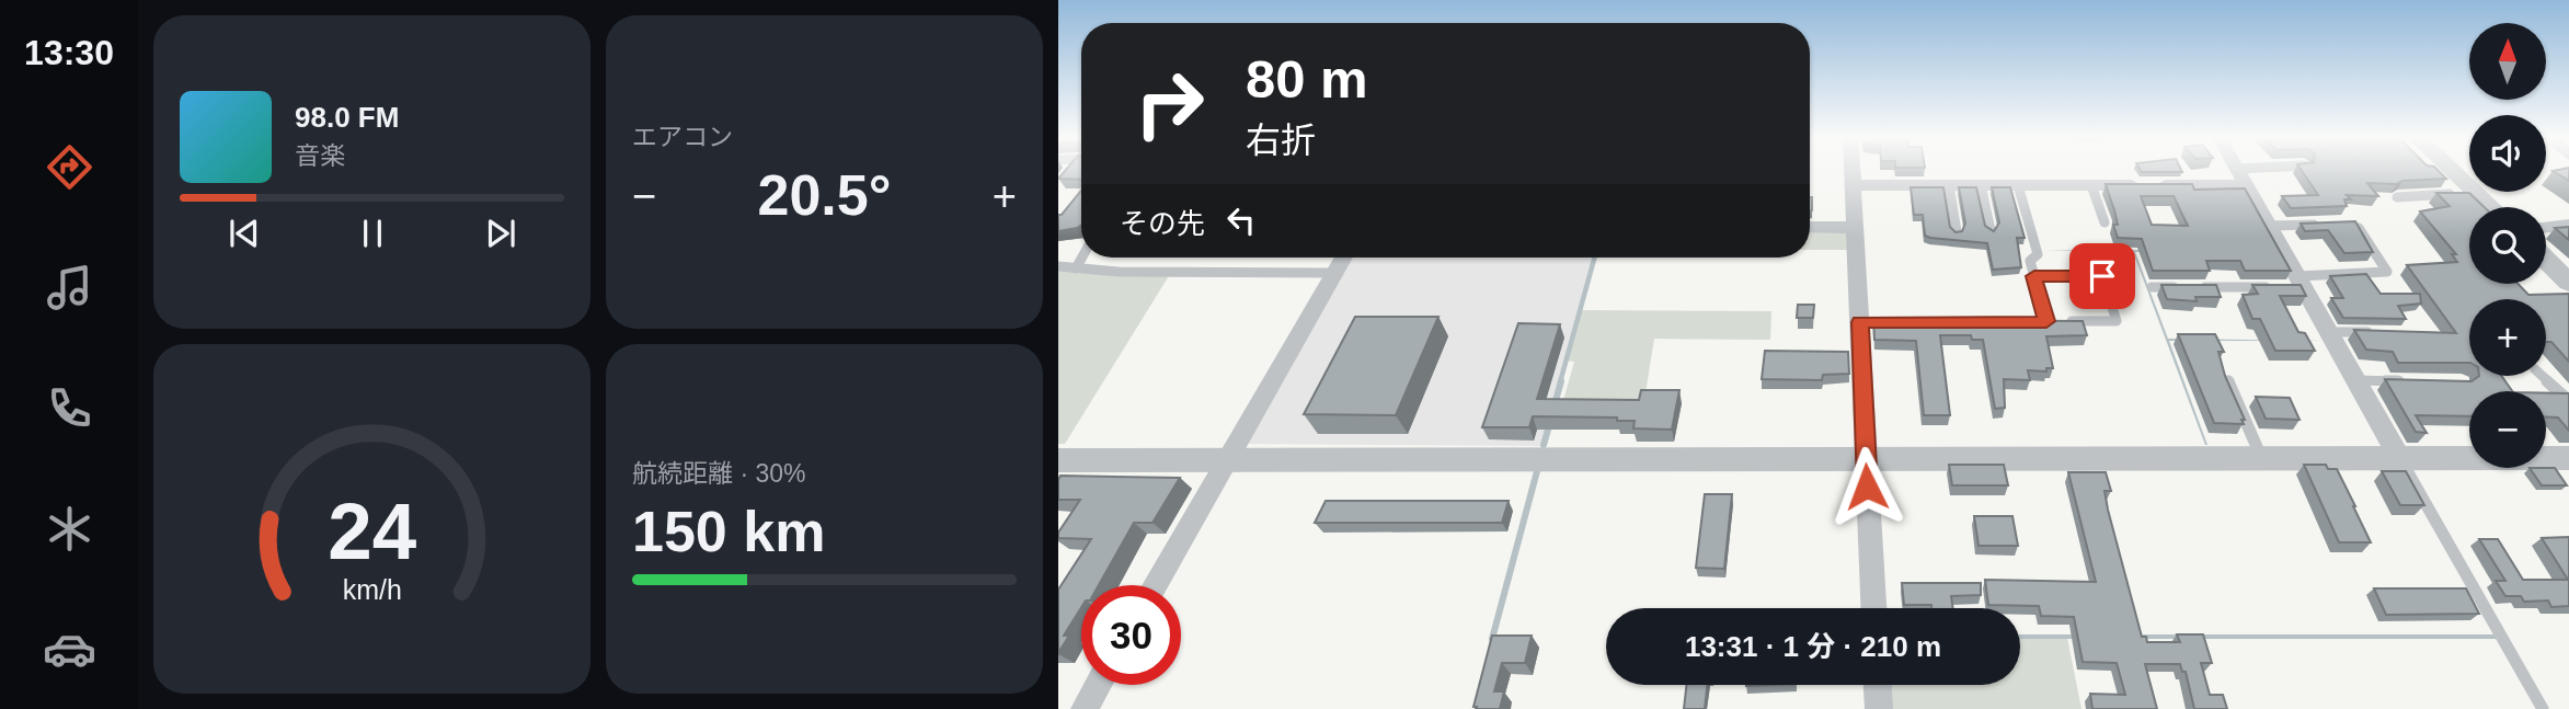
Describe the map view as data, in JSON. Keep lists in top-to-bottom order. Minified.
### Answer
{"north":"top","page":{"tabs":"13:30","tile":["エアコン",["航続距離 · 30%","150 km"]],"map_buttons":["+","−"],"turn":["80 m","右折"],"song":["98.0 FM","音楽"],"heat":["−","20.5°","+"],"then":"その先","limit":"30","trip":"13:31 · 1 分 · 210 m","gauge":["24","km/h"]}}
